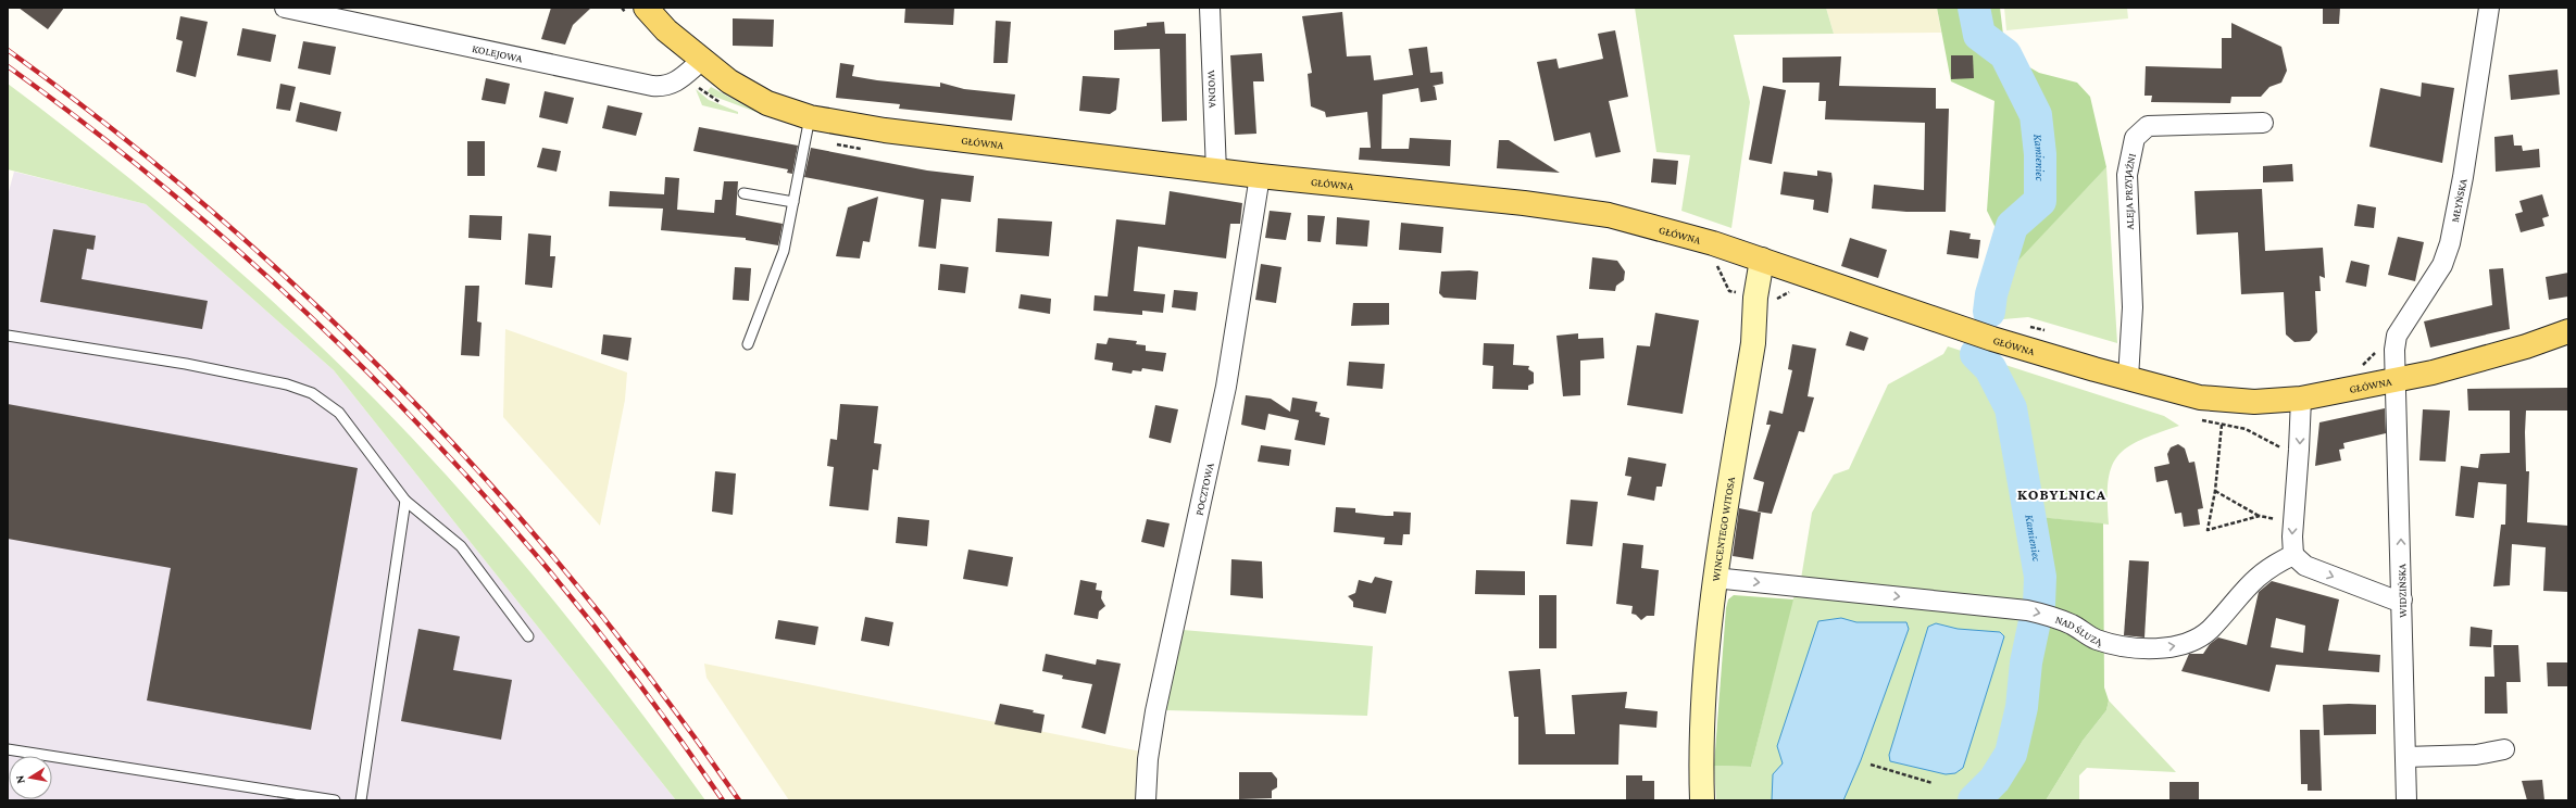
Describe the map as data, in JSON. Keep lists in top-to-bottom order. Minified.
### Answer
{"streets":{"main road":["GŁÓWNA"],"street":["KOLEJOWA","WODNA","ALEJA PRZYJAŹNI","MŁYŃSKA","POCZTOWA","WINCENTEGO WITOSA","WIDZIŃSKA","NAD ŚLUZĄ"]},"crossings":[["KOLEJOWA","GŁÓWNA"],["WODNA","GŁÓWNA"],["GŁÓWNA","ALEJA PRZYJAŹNI"],["GŁÓWNA","MŁYŃSKA"],["GŁÓWNA","POCZTOWA"],["GŁÓWNA","WINCENTEGO WITOSA"],["GŁÓWNA","WIDZIŃSKA"],["MŁYŃSKA","WIDZIŃSKA"],["WINCENTEGO WITOSA","NAD ŚLUZĄ"]],"one_way":["NAD ŚLUZĄ"],"districts":["KOBYLNICA"],"water":["Kamieniec"],"north":"left"}
